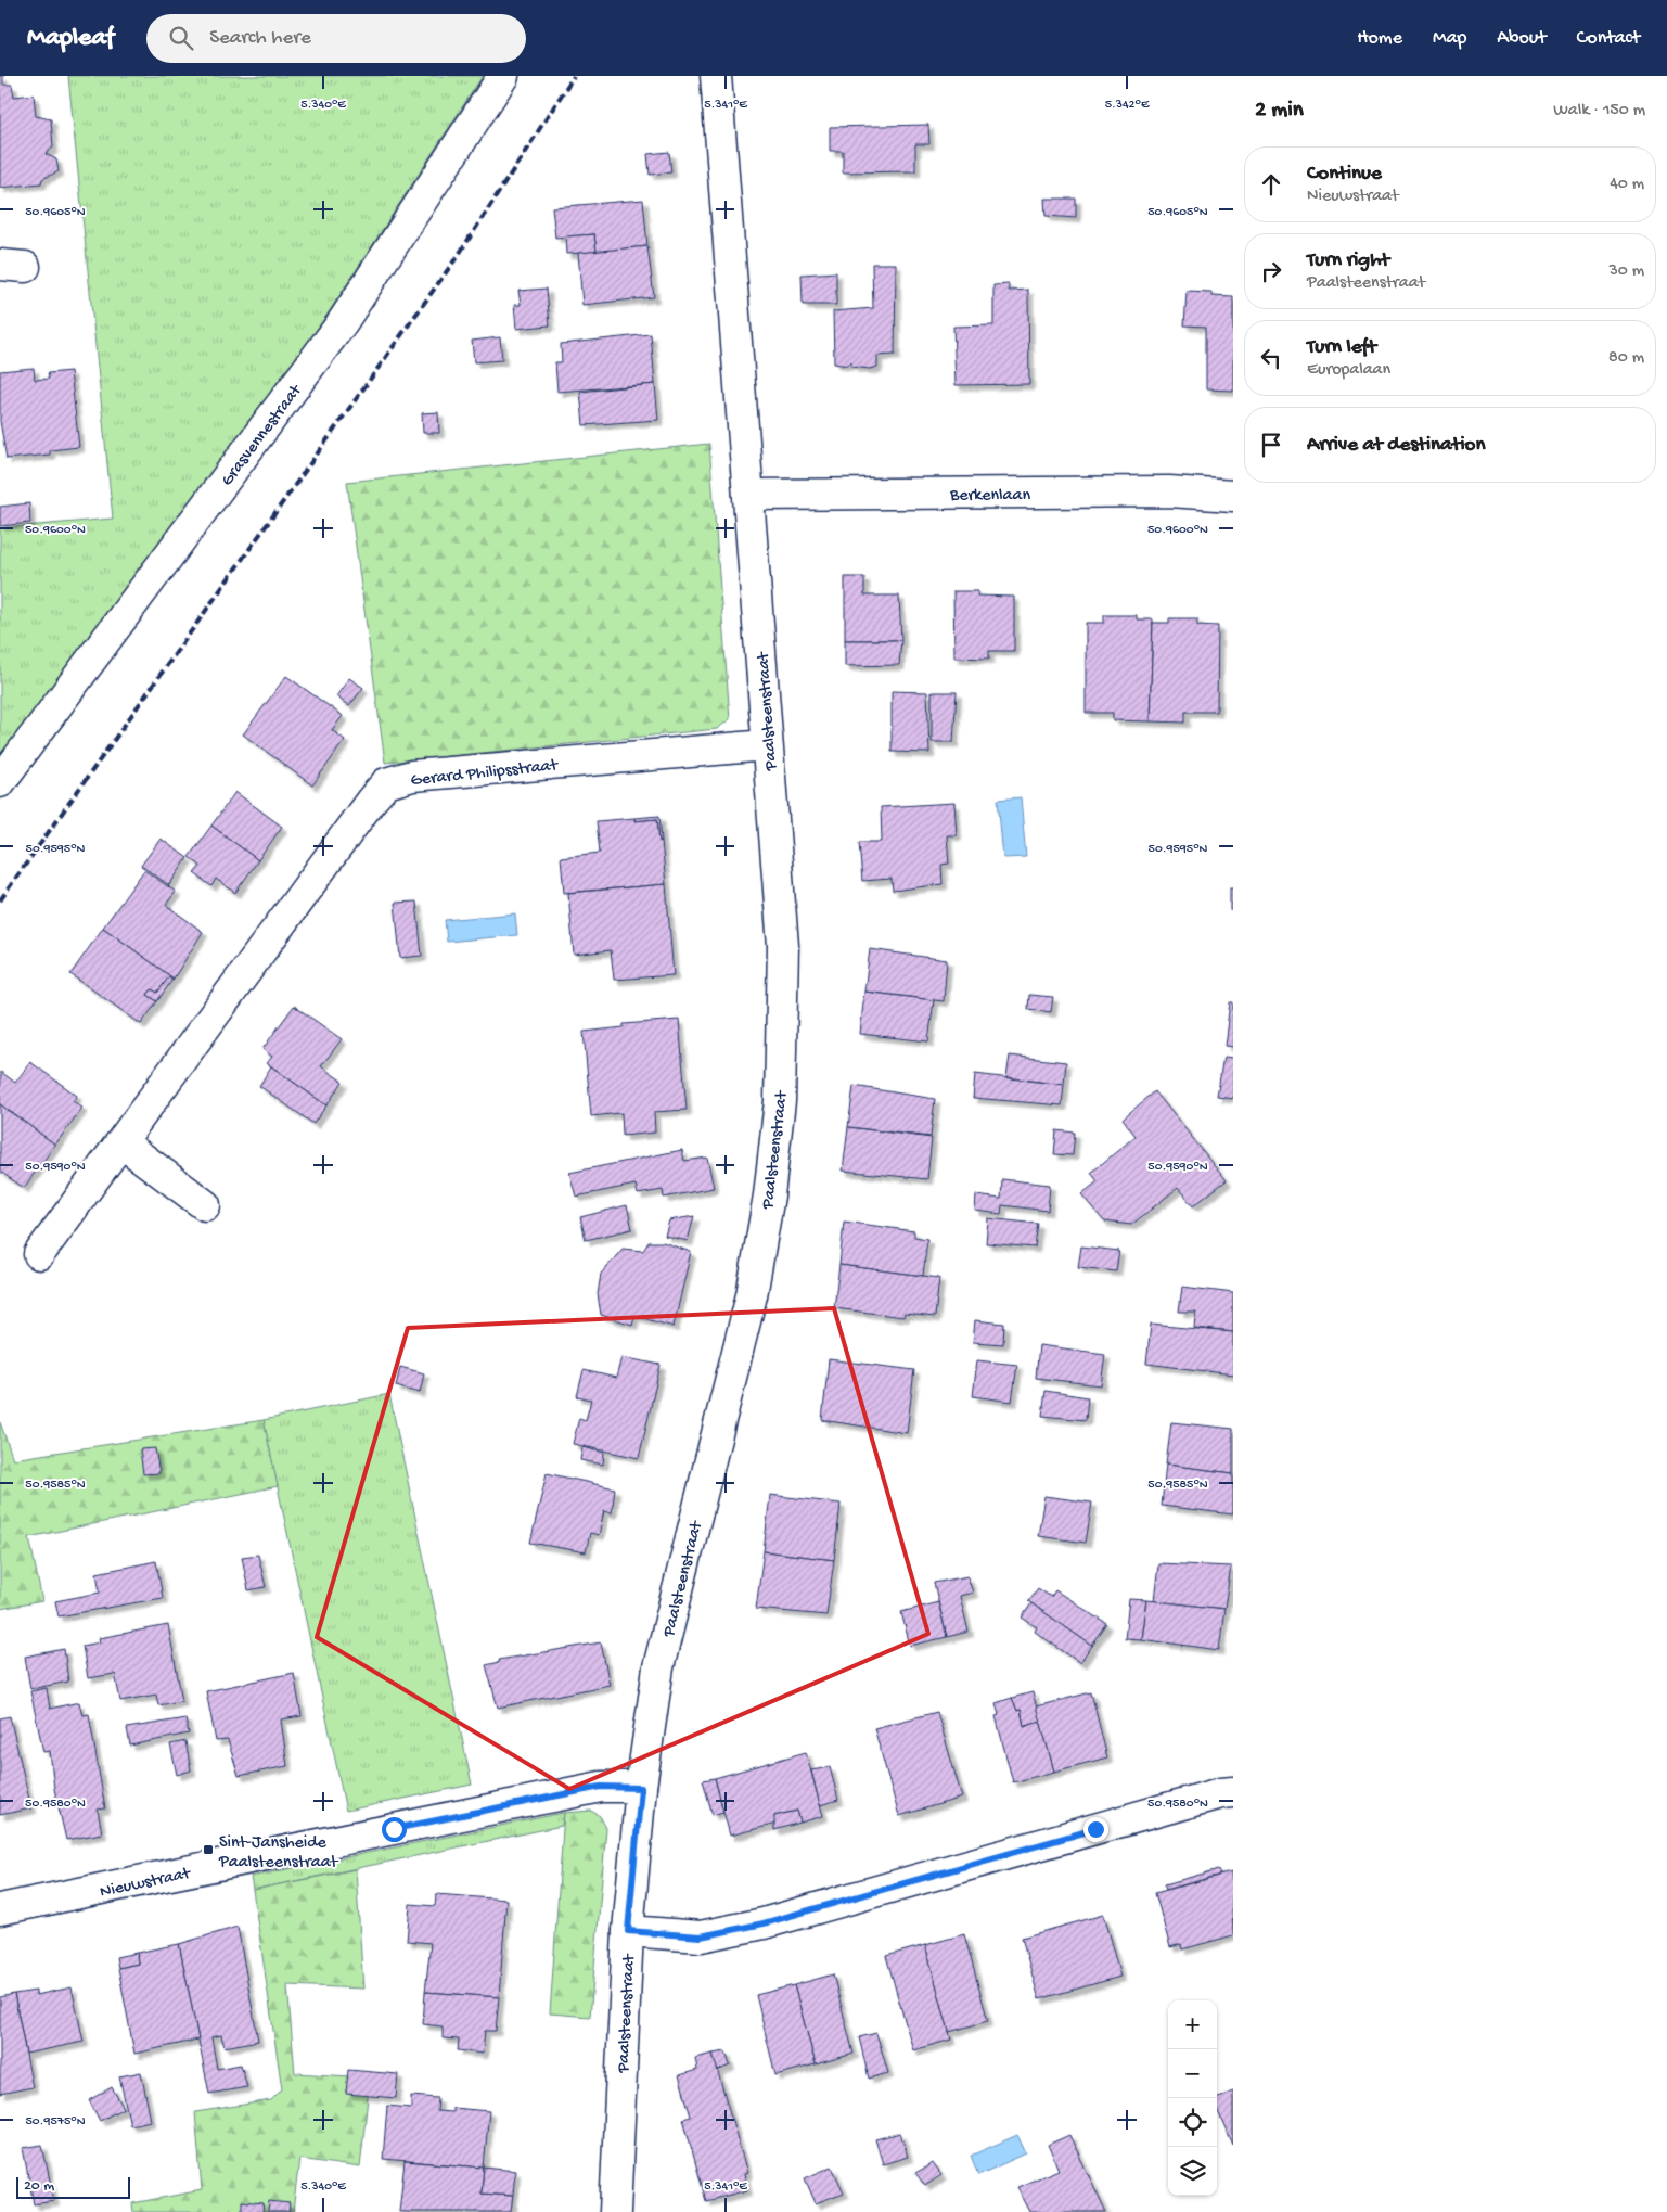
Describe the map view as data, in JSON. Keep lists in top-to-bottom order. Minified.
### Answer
{"streets":{"street":["Grasvennestraat","Berkenlaan","Paalsteenstraat","Gerard Philipsstraat","Nieuwstraat"]},"crossings":[["Berkenlaan","Paalsteenstraat"],["Paalsteenstraat","Gerard Philipsstraat"],["Paalsteenstraat","Nieuwstraat"]],"places":{"transit":["Sint-Jansheide Paalsteenstraat"]},"scale_bar":"20 m","page":{"header":"Mapleaf","search":"Search here","nav":["Home","Map","About","Contact"],"heading":["2 min","Walk · 150 m"],"list":[["Continue","Nieuwstraat","40 m"],["Turn right","Paalsteenstraat","30 m"],["Turn left","Europalaan","80 m"],"Arrive at destination"],"map_buttons":["+","−"],"scale":"20 m"},"coordinates":["5.340°E","5.341°E","5.342°E","50.9605°N","50.9600°N","50.9595°N","50.9590°N","50.9585°N","50.9580°N","50.9575°N"]}
